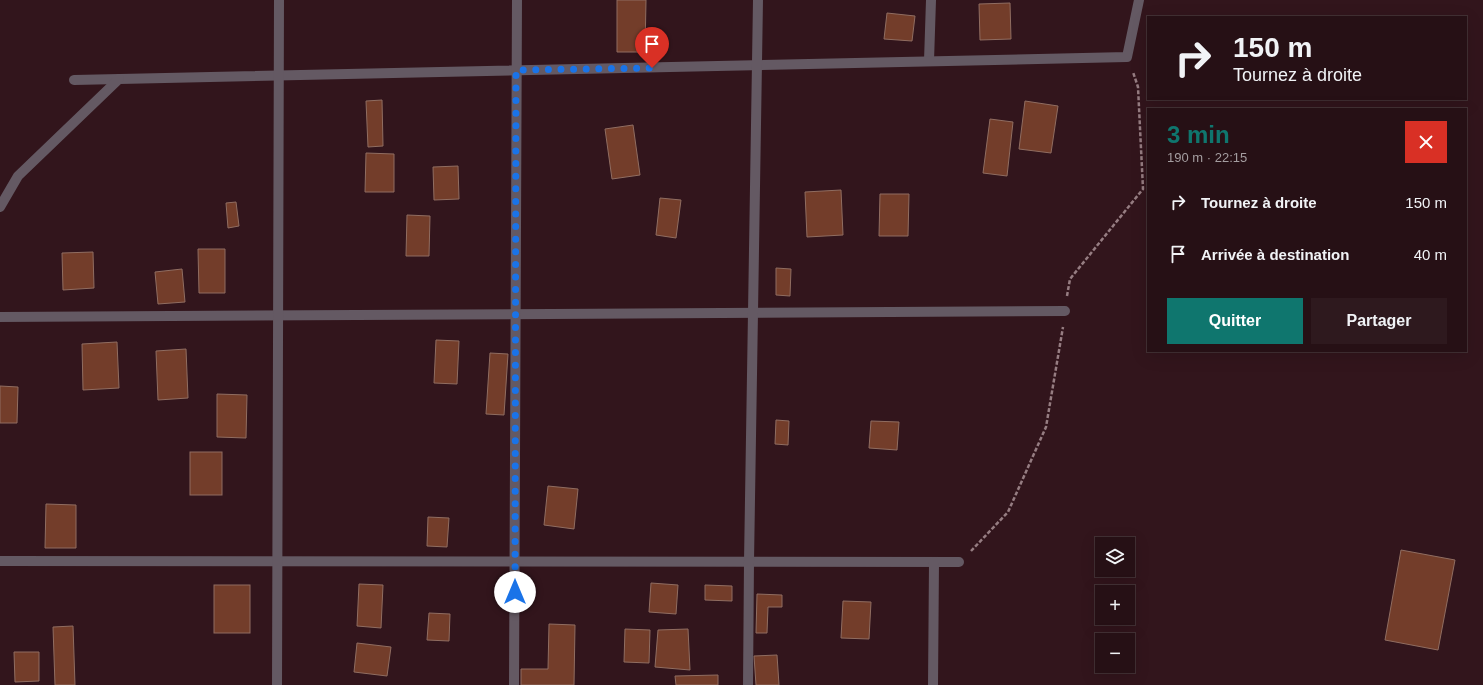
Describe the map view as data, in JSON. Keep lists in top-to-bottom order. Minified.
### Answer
{"page":{"turn":["150 m","Tournez à droite"],"heading":["3 min","190 m · 22:15"],"list":[{"name":"Tournez à droite","value":"150 m"},{"name":"Arrivée à destination","value":"40 m"}],"buttons":["Quitter","Partager"],"map_buttons":["+","−"]}}
